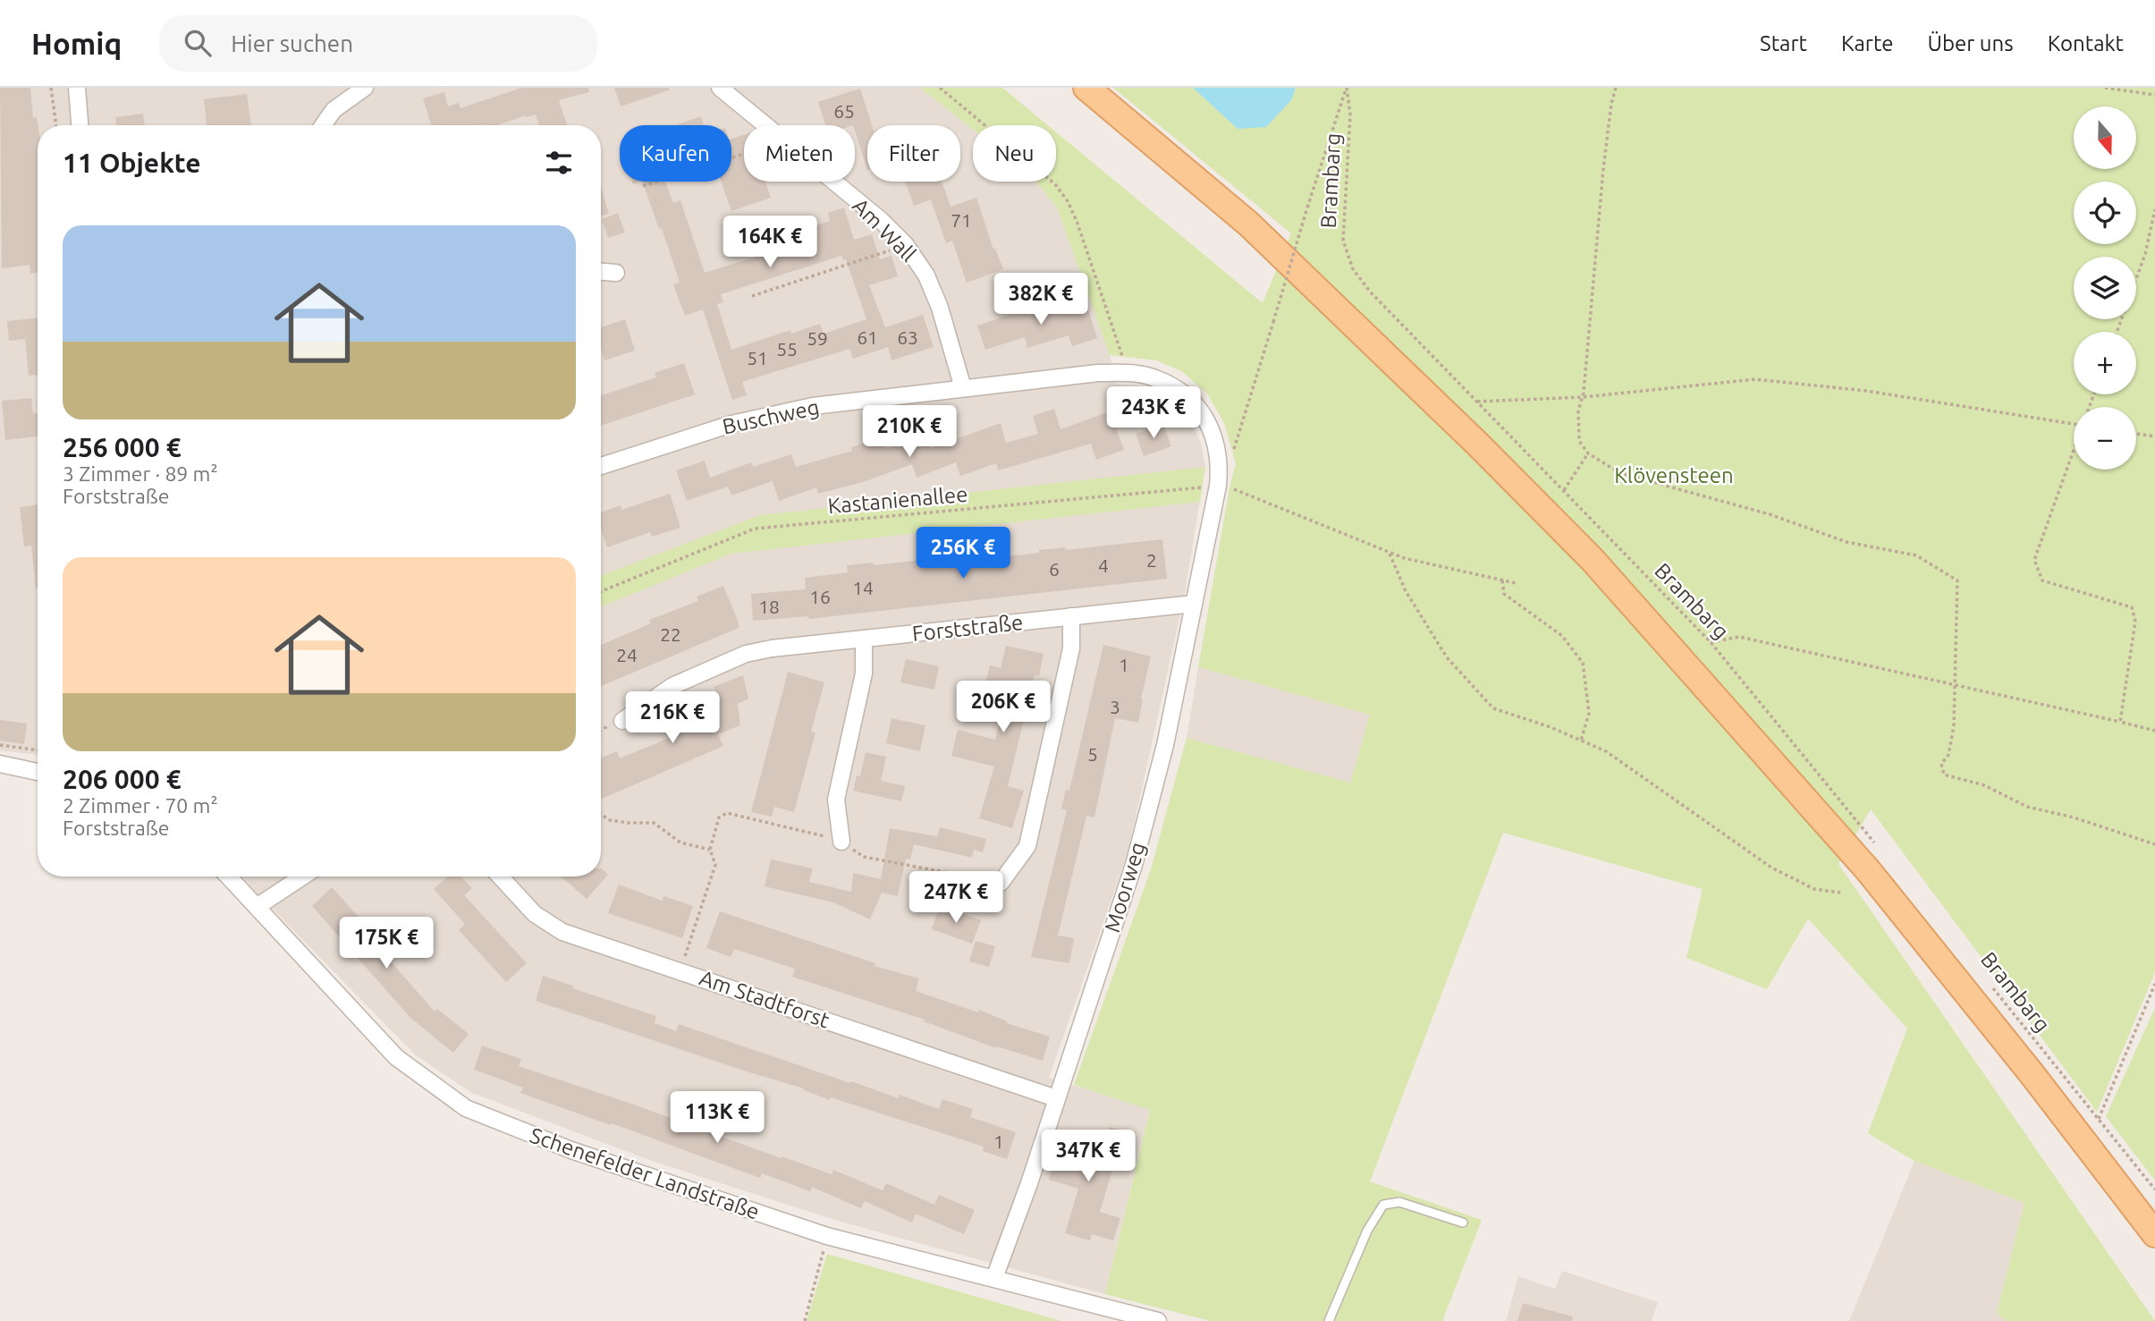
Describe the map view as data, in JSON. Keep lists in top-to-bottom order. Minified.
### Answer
{"streets":{"street":["Am Wall","Buschweg","Forststraße","Moorweg","Am Stadtforst","Schenefelder Landstraße"],"path":["Brambarg","Kastanienallee"]},"crossings":[["Am Wall","Buschweg"],["Buschweg","Kastanienallee"],["Buschweg","Moorweg"],["Kastanienallee","Moorweg"],["Forststraße","Moorweg"],["Moorweg","Am Stadtforst"],["Moorweg","Schenefelder Landstraße"]],"parks":["Klövensteen"],"house_numbers":["65","71","61","63","59","55","51","2","4","6","14","16","18","22","24","1","3","5","1"],"north":"bottom","page":{"header":"Homiq","search":"Hier suchen","nav":["Start","Karte","Über uns","Kontakt"],"map_buttons":["+","−"],"chip":["Kaufen","Mieten","Filter","Neu"],"heading":"11 Objekte","list":[{"name":"256 000 €","note":"3 Zimmer · 89 m² · Forststraße"},{"name":"206 000 €","note":"2 Zimmer · 70 m² · Forststraße"}],"price":["164K €","382K €","243K €","210K €","256K €","206K €","216K €","247K €","175K €","113K €","347K €"]}}
